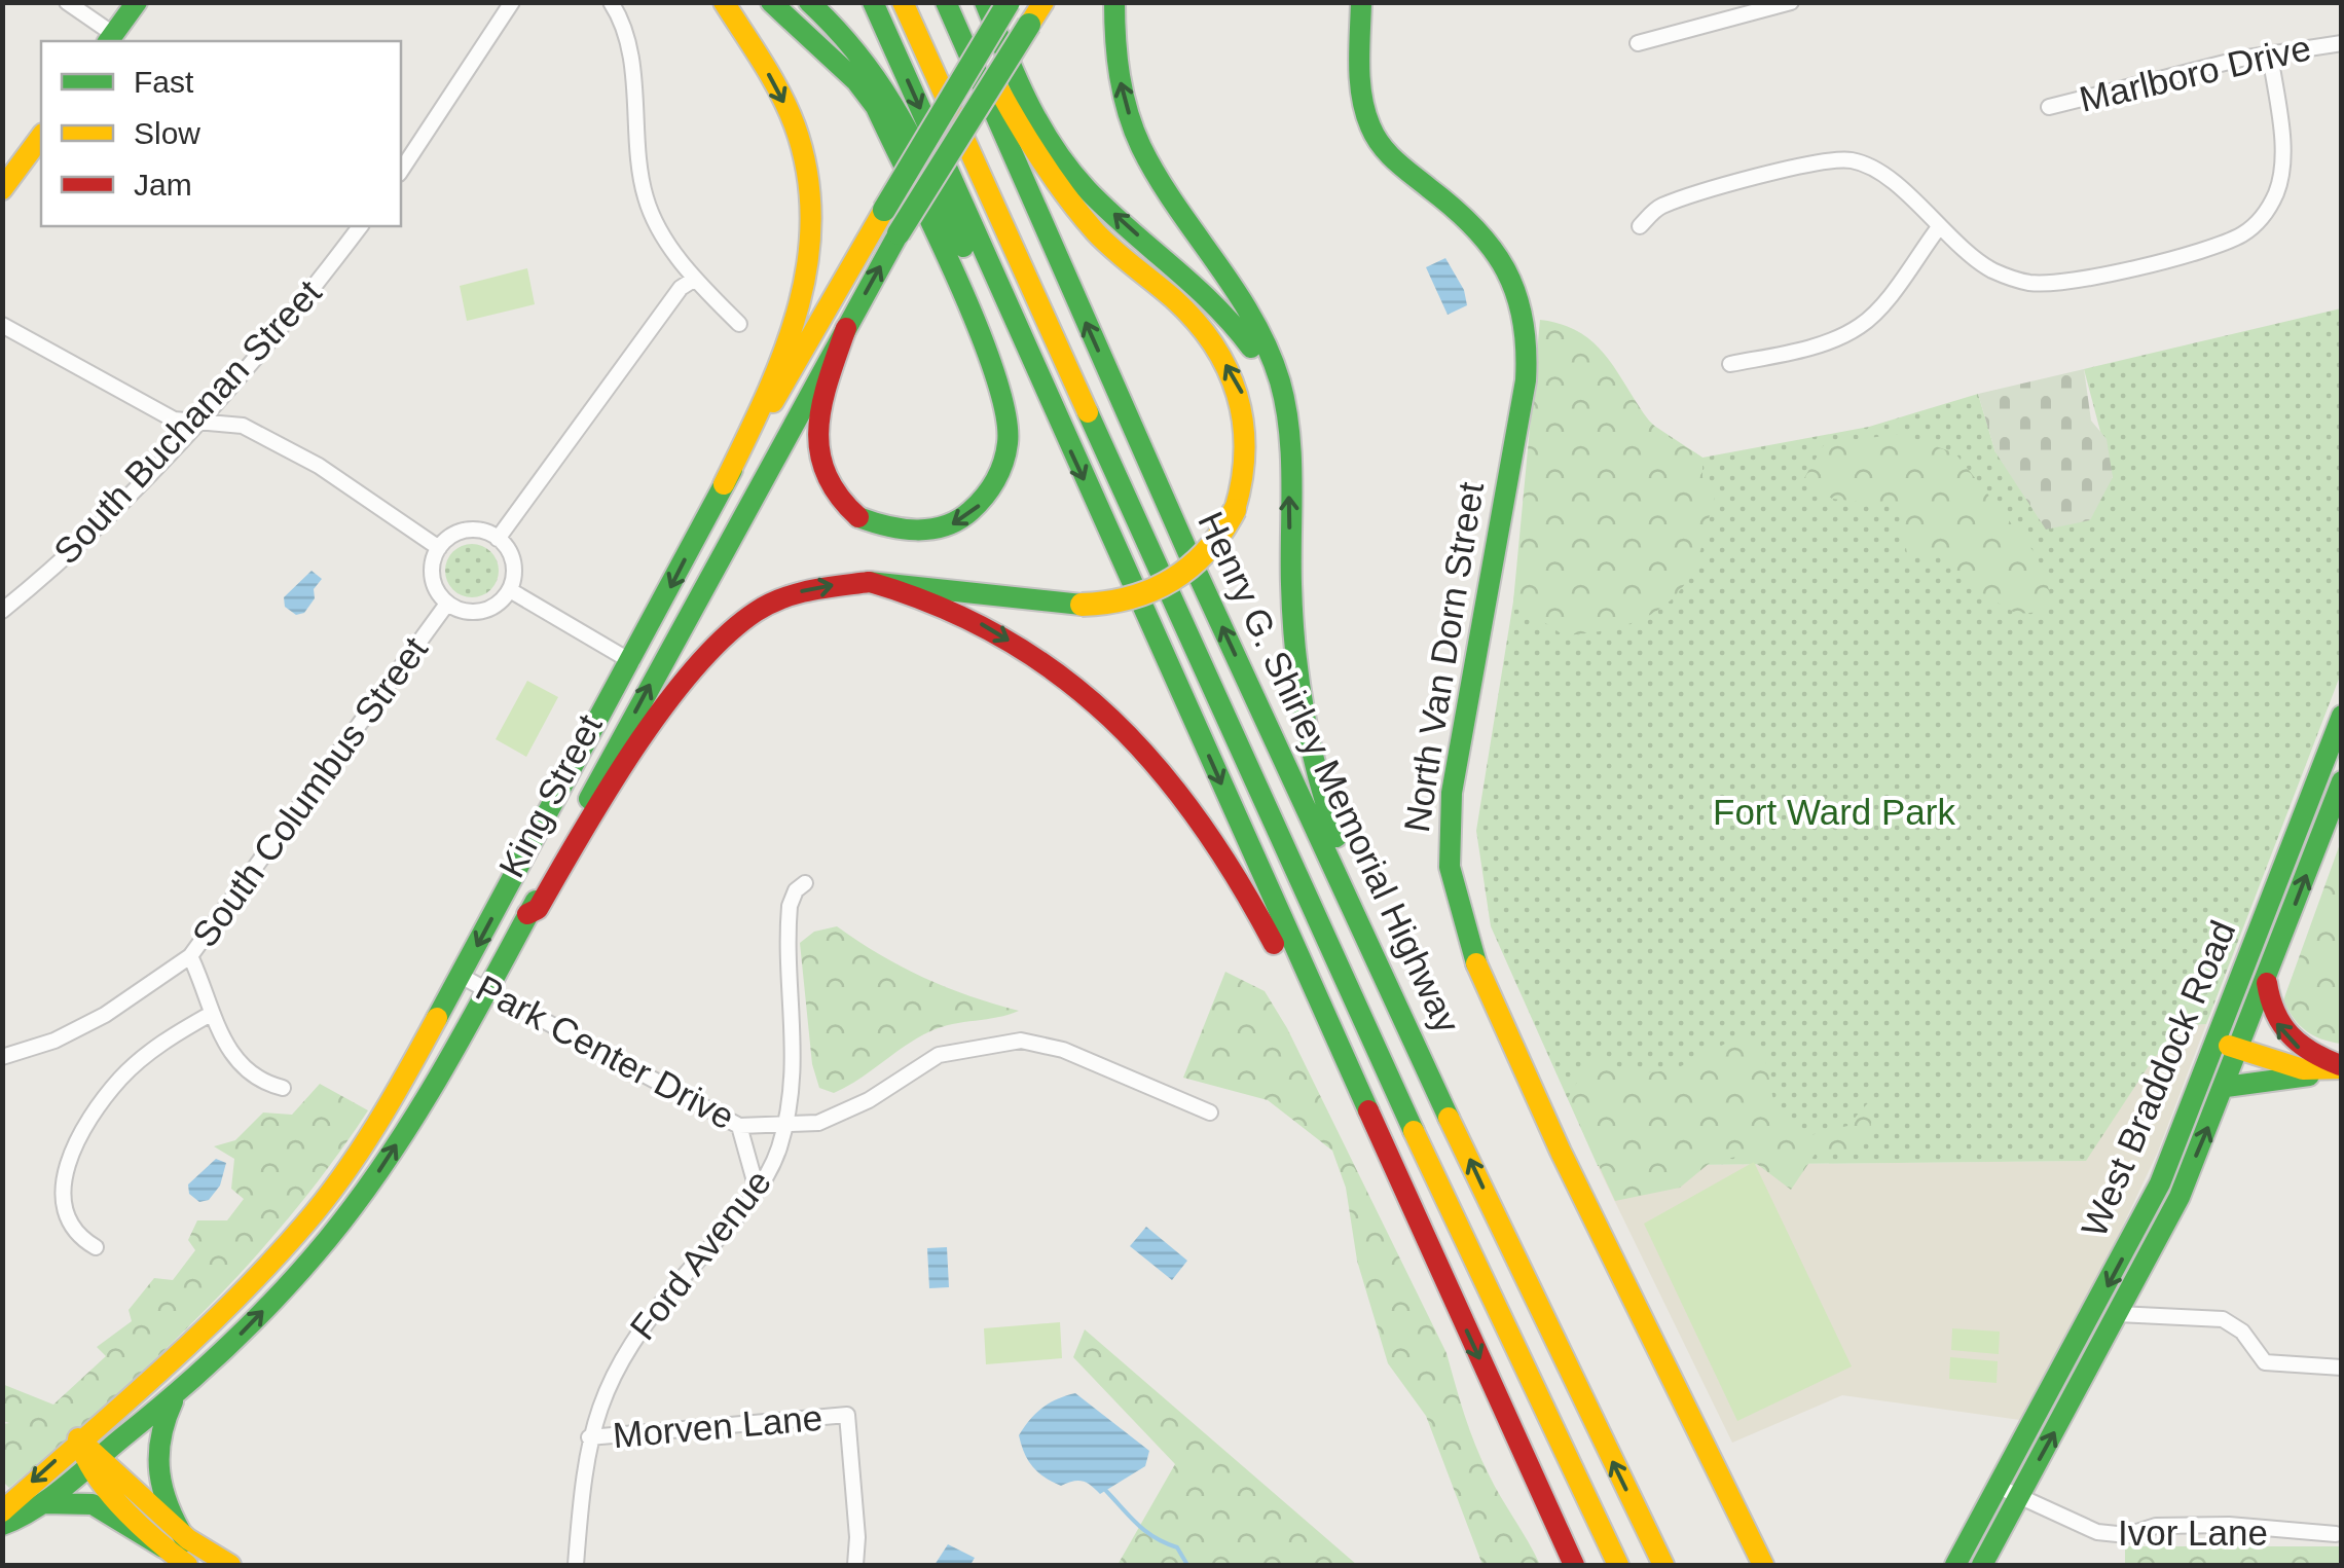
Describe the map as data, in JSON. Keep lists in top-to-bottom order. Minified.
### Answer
{"streets":{"main road":["North Van Dorn Street","Henry G. Shirley Memorial Highway","King Street","West Braddock Road"],"street":["Marlboro Drive","South Buchanan Street","South Columbus Street","Park Center Drive","Ford Avenue","Morven Lane","Ivor Lane"]},"crossings":[["King Street","Park Center Drive"],["Park Center Drive","Ford Avenue"],["West Braddock Road","Ivor Lane"],["Ford Avenue","Morven Lane"]],"parks":["Fort Ward Park"],"legend":["Fast","Slow","Jam"]}
